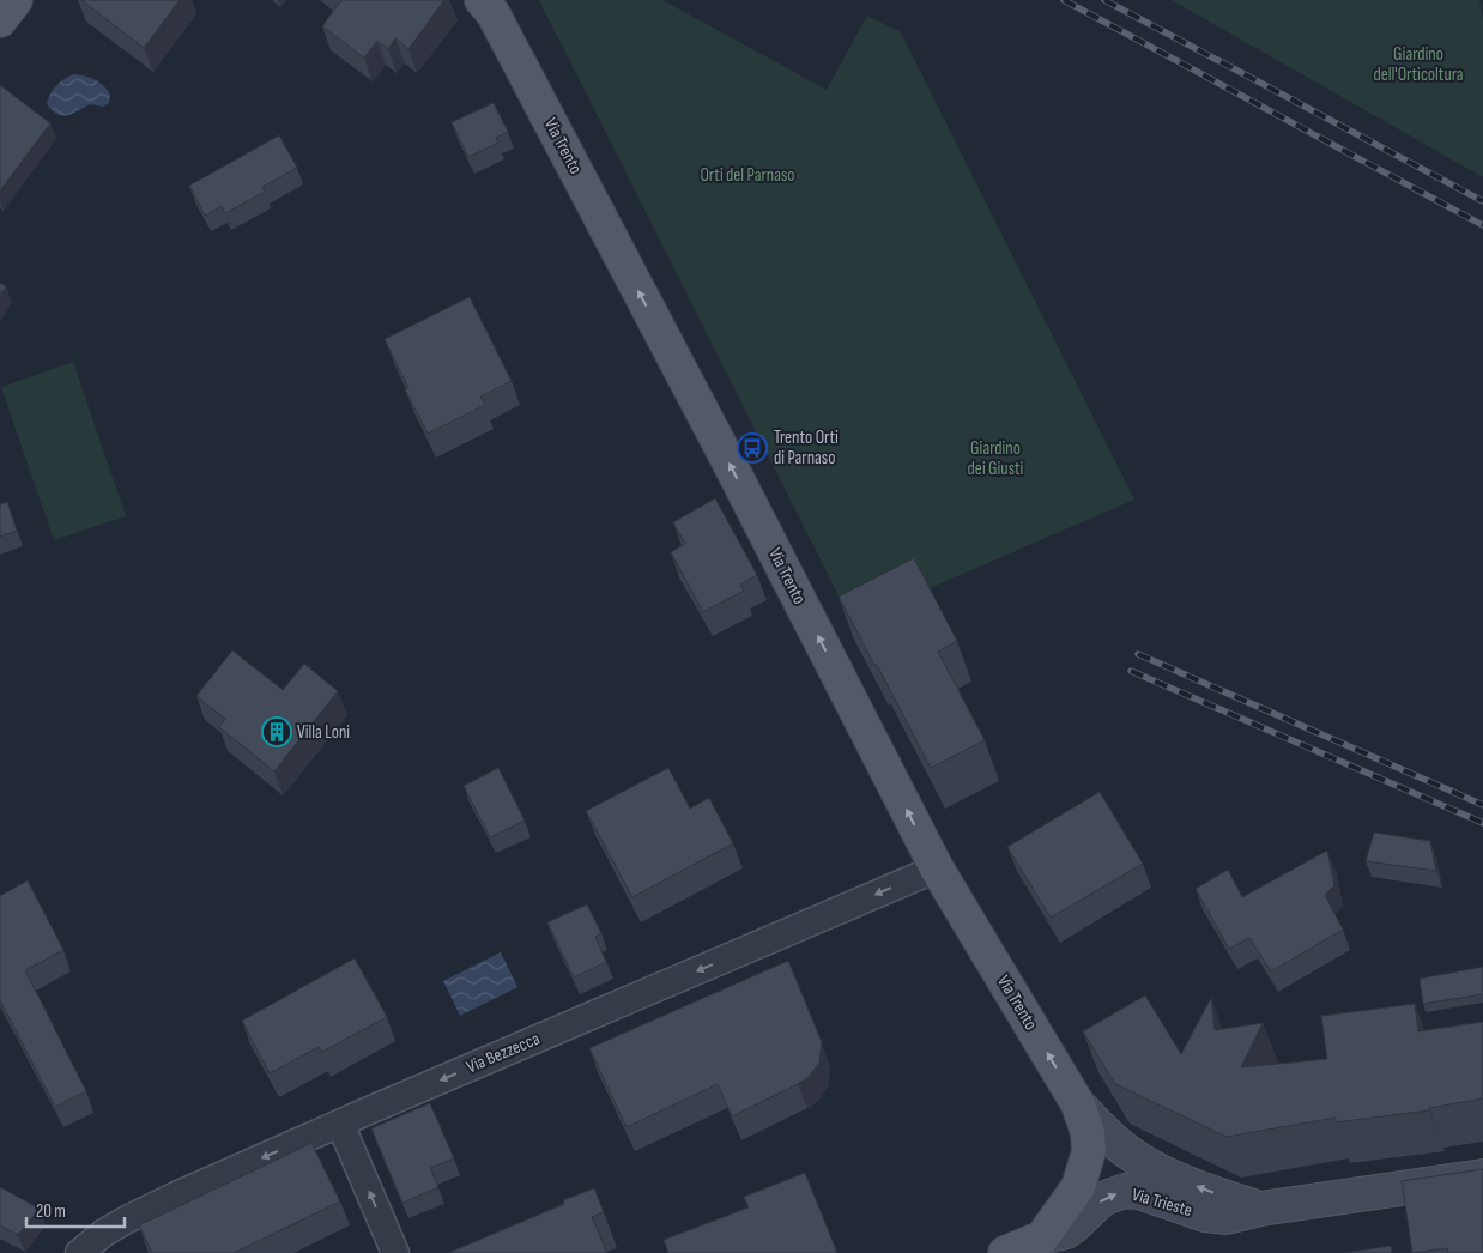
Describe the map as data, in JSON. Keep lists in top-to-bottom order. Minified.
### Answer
{"streets":{"main road":["Via Trento","Via Trieste"],"street":["Via Bezzecca"]},"crossings":[["Via Trento","Via Bezzecca"],["Via Trento","Via Trieste"]],"one_way":["Via Trento","Via Bezzecca"],"parks":["Giardino dell'Orticoltura","Orti del Parnaso","Giardino dei Giusti"],"places":{"bus stop":["Trento Orti di Parnaso"],"building":["Villa Loni"]},"scale_bar":"20 m"}
